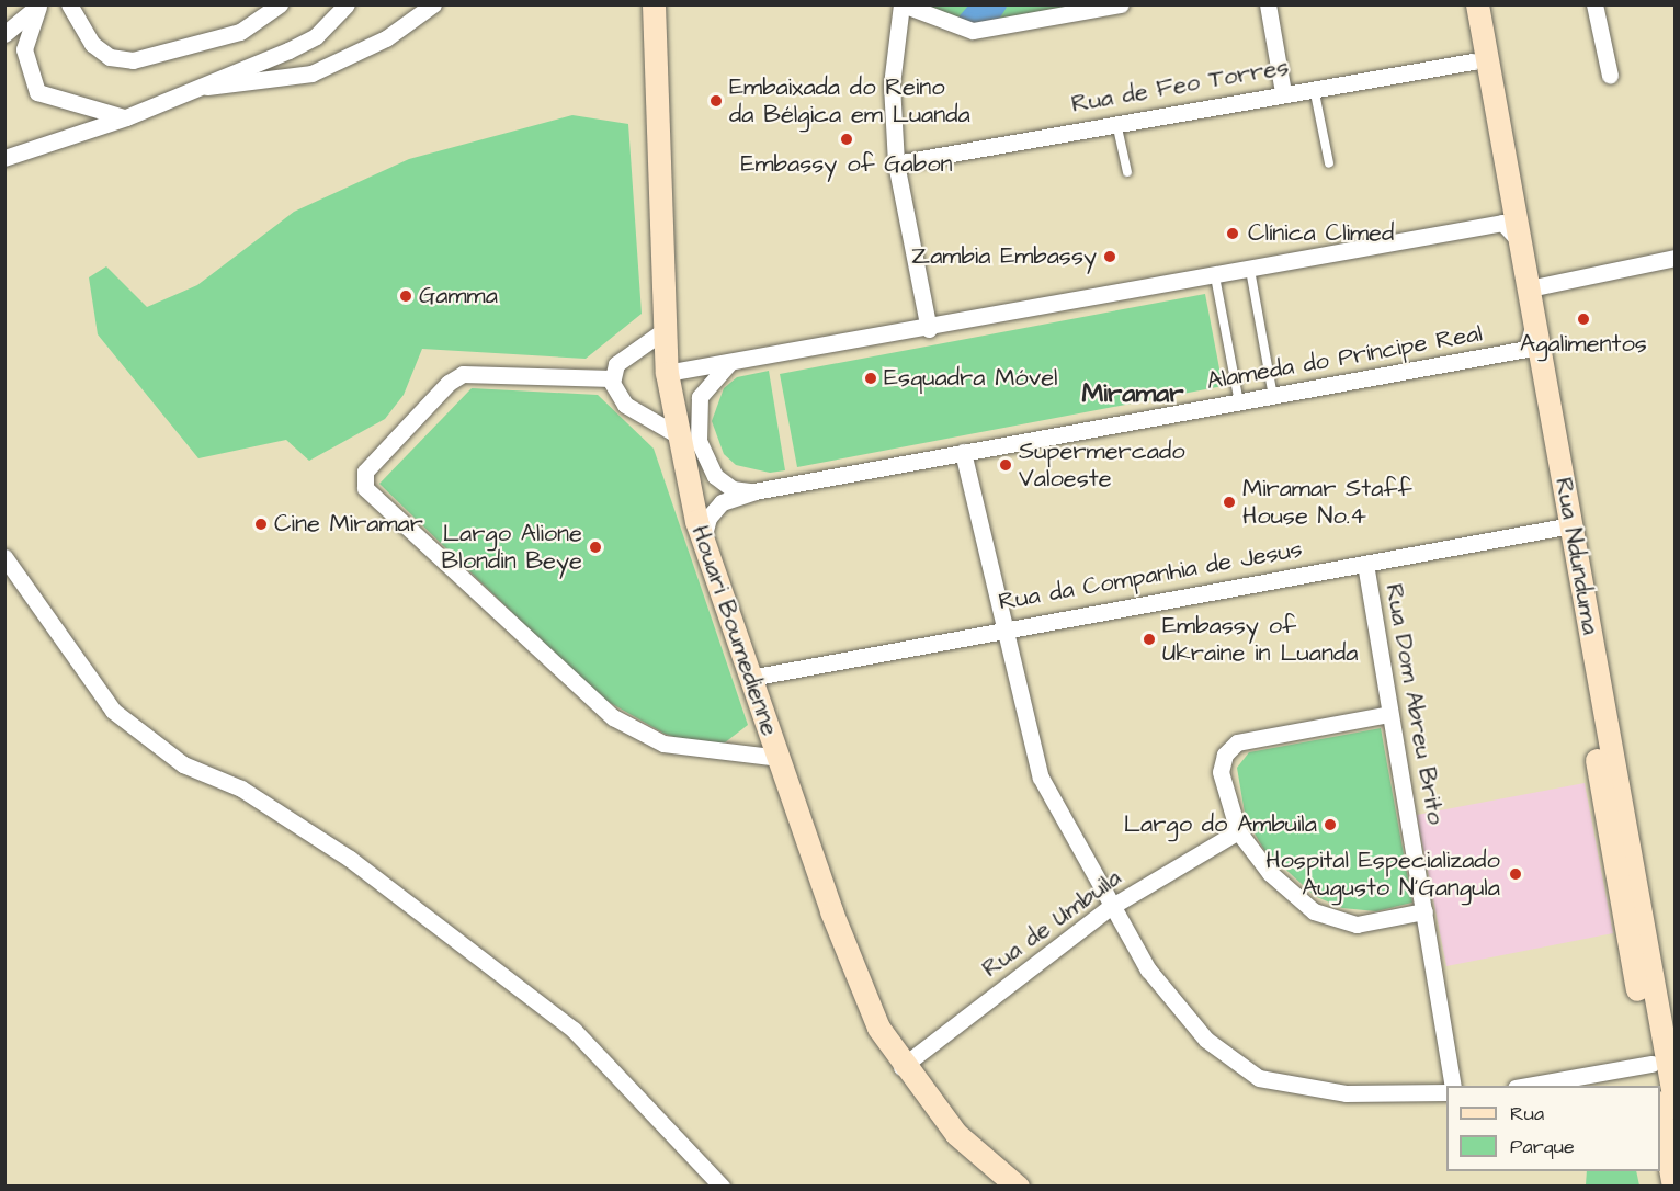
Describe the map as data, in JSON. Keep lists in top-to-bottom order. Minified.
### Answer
{"streets":{"main road":["Rua Ndunduma","Houari Boumedienne"],"street":["Rua de Feo Torres","Alameda do Príncipe Real","Rua da Companhia de Jesus","Rua Dom Abreu Brito","Rua de Umbuila"]},"crossings":[["Rua de Feo Torres","Rua Ndunduma"],["Alameda do Príncipe Real","Rua Ndunduma"],["Alameda do Príncipe Real","Houari Boumedienne"],["Rua Ndunduma","Rua da Companhia de Jesus"],["Rua da Companhia de Jesus","Houari Boumedienne"],["Rua da Companhia de Jesus","Rua Dom Abreu Brito"],["Houari Boumedienne","Rua de Umbuila"]],"districts":["Miramar"],"places":["Embaixada do Reino da Bélgica em Luanda","Embassy of Gabon","Clínica Climed","Zambia Embassy","Gamma","Agalimentos","Esquadra Móvel","Supermercado Valoeste","Miramar Staff House No.4","Cine Miramar","Largo Alione Blondin Beye","Embassy of Ukraine in Luanda","Largo do Ambuila","Hospital Especializado Augusto N’Gangula"],"legend":["Rua","Parque"]}
